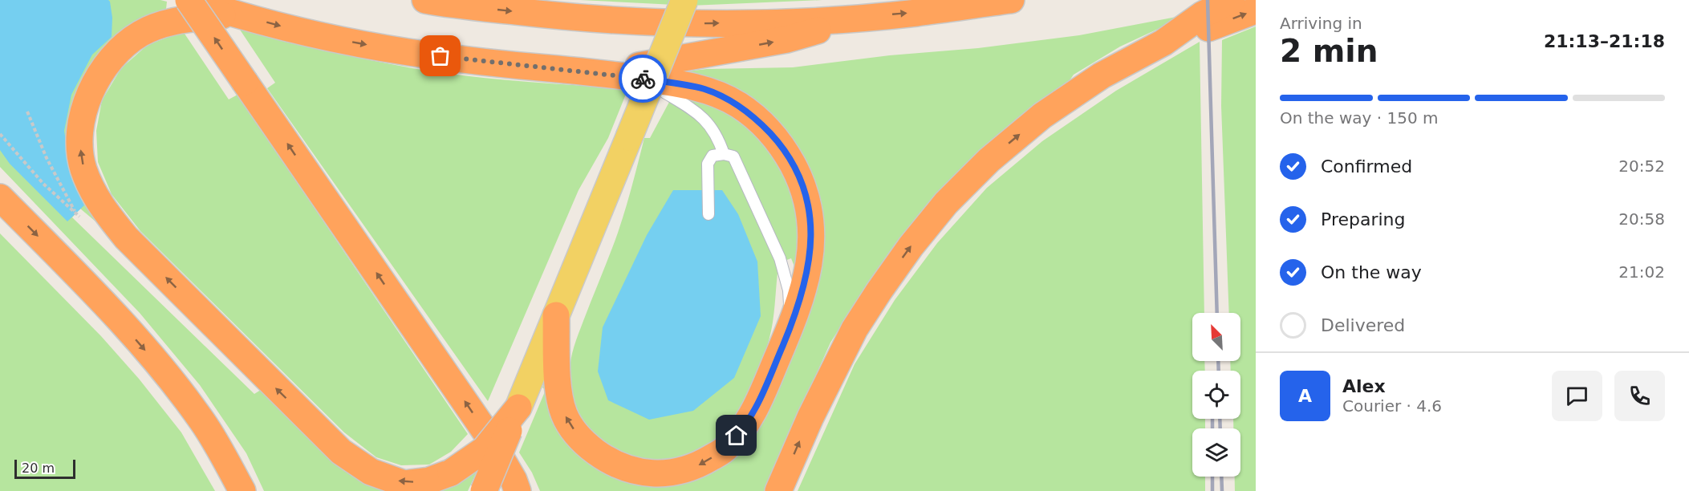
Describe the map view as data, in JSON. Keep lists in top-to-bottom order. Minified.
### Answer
{"scale_bar":"20 m","north":"top left","page":{"heading":["2 min","Arriving in","21:13–21:18"],"panel":["Alex","Courier · 4.6"],"bar":"On the way · 150 m","list":[["Confirmed","20:52"],["Preparing","20:58"],["On the way","21:02"],"Delivered"],"round":"A","scale":"20 m"}}
